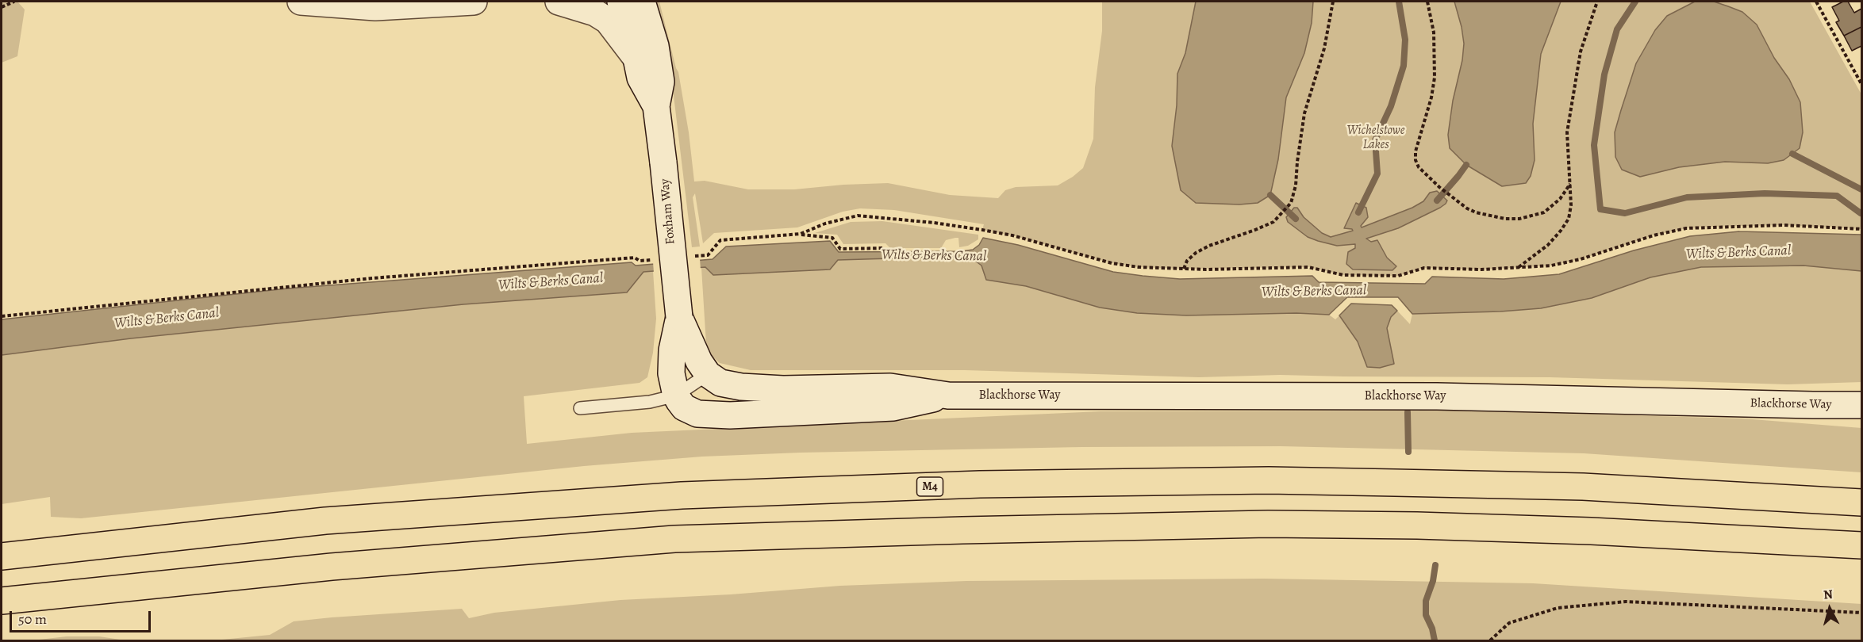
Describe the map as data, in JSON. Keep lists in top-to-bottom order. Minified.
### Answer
{"streets":{"highway":["M4"],"main road":["Foxham Way","Blackhorse Way"]},"crossings":[["Foxham Way","Blackhorse Way"]],"water":["Wilts & Berks Canal"],"parks":["Wichelstowe Lakes"],"scale_bar":"50 m","north":"top"}
